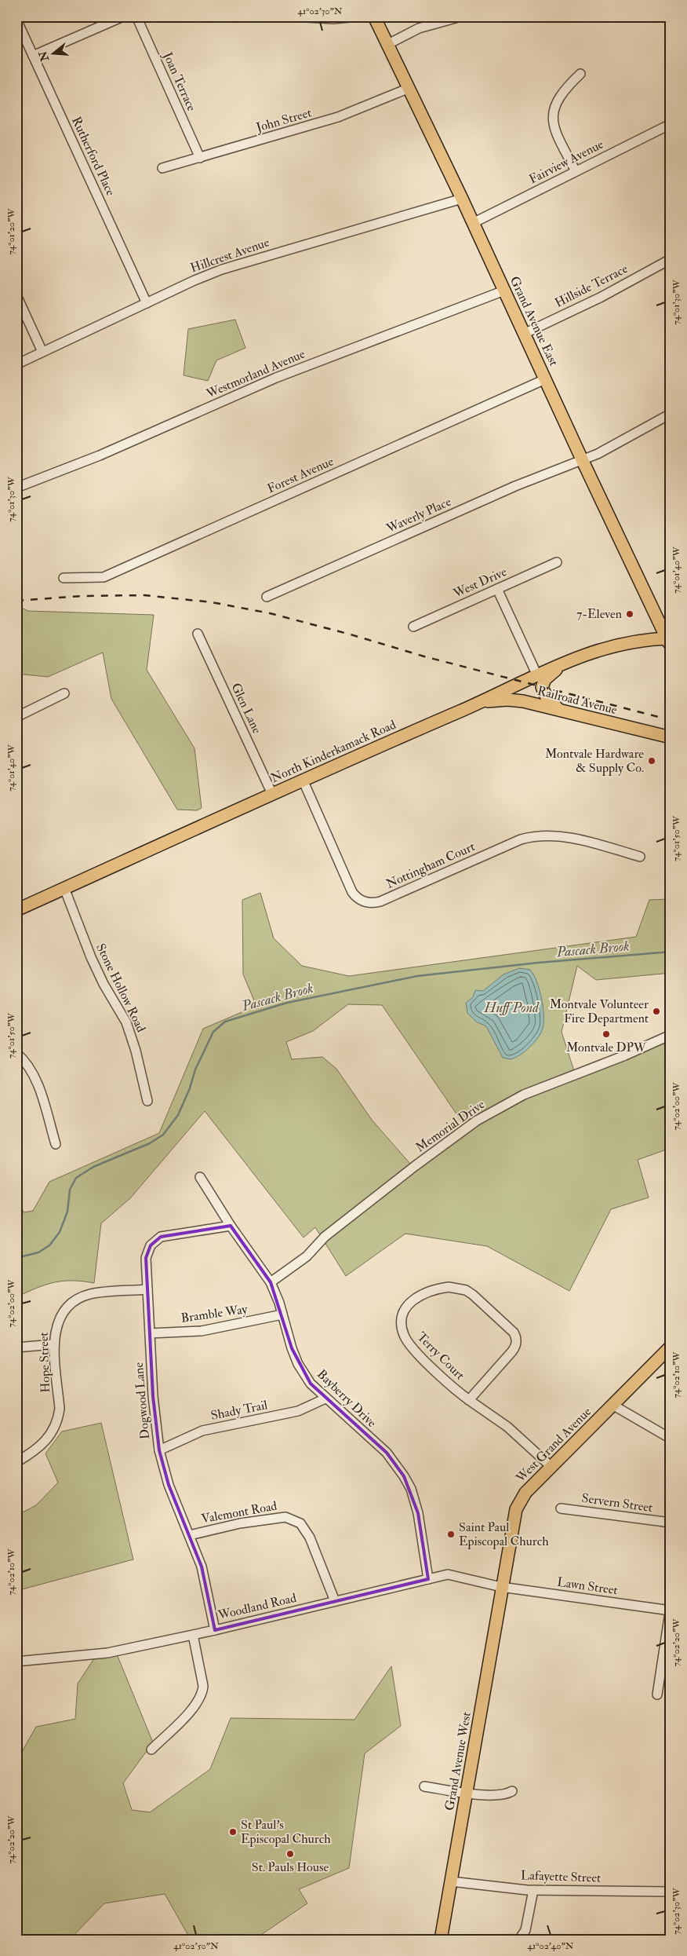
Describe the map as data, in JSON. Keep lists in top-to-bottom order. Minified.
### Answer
{"streets":{"main road":["Grand Avenue East","Railroad Avenue","North Kinderkamack Road","West Grand Avenue","Grand Avenue West"],"street":["Joan Terrace","John Street","Rutherford Place","Fairview Avenue","Hillcrest Avenue","Hillside Terrace","Westmorland Avenue","Forest Avenue","Waverly Place","West Drive","Glen Lane","Nottingham Court","Stone Hollow Road","Memorial Drive","Bramble Way","Terry Court","Hope Street","Bayberry Drive","Dogwood Lane","Shady Trail","Servern Street","Valemont Road","Lawn Street","Woodland Road","Lafayette Street"]},"crossings":[["Joan Terrace","John Street"],["John Street","Grand Avenue East"],["Rutherford Place","Hillcrest Avenue"],["Fairview Avenue","Grand Avenue East"],["Hillcrest Avenue","Grand Avenue East"],["Hillside Terrace","Grand Avenue East"],["Grand Avenue East","Westmorland Avenue"],["Grand Avenue East","Forest Avenue"],["Grand Avenue East","Waverly Place"],["Grand Avenue East","North Kinderkamack Road"],["Railroad Avenue","North Kinderkamack Road"],["Glen Lane","North Kinderkamack Road"],["North Kinderkamack Road","Nottingham Court"],["North Kinderkamack Road","Stone Hollow Road"],["Memorial Drive","Bayberry Drive"],["Bramble Way","Bayberry Drive"],["Bramble Way","Dogwood Lane"],["Terry Court","West Grand Avenue"],["Hope Street","Dogwood Lane"],["Bayberry Drive","Dogwood Lane"],["Bayberry Drive","Shady Trail"],["Bayberry Drive","Woodland Road"],["Dogwood Lane","Shady Trail"],["Dogwood Lane","Valemont Road"],["Dogwood Lane","Woodland Road"],["West Grand Avenue","Lawn Street"],["West Grand Avenue","Woodland Road"],["West Grand Avenue","Grand Avenue West"],["Valemont Road","Woodland Road"],["Lawn Street","Woodland Road"],["Lawn Street","Grand Avenue West"],["Woodland Road","Grand Avenue West"],["Grand Avenue West","Lafayette Street"]],"water":["Pascack Brook","Huff Pond"],"places":["7-Eleven","Montvale Hardware & Supply Co.","Montvale Volunteer Fire Department","Montvale DPW","Saint Paul Episcopal Church","St Paul's Episcopal Church","St. Pauls House"],"north":"left","coordinates":["41°02'30\"N","74°01'20\"W","74°01'30\"W","74°01'40\"W","74°01'50\"W","74°02'00\"W","74°02'10\"W","74°02'20\"W","74°02'30\"W","41°02'50\"N","41°02'40\"N"]}
